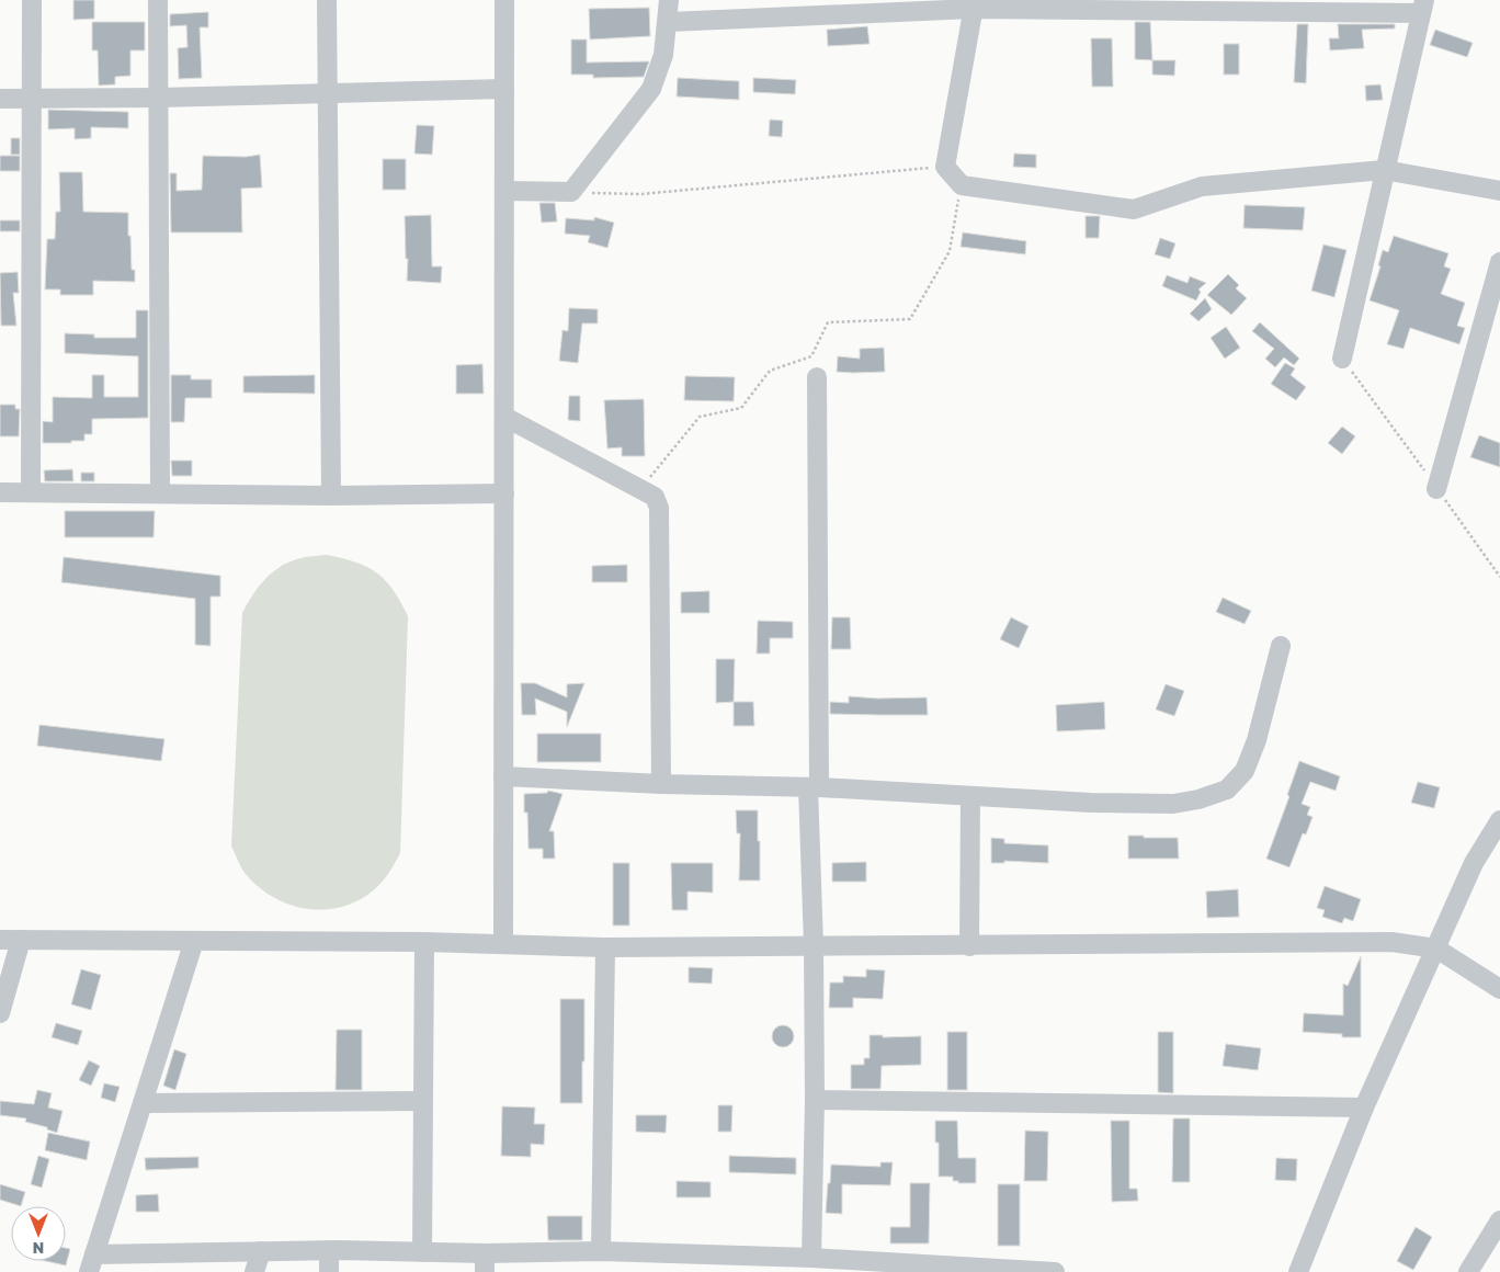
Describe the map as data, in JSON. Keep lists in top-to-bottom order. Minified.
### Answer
{"north":"bottom"}
